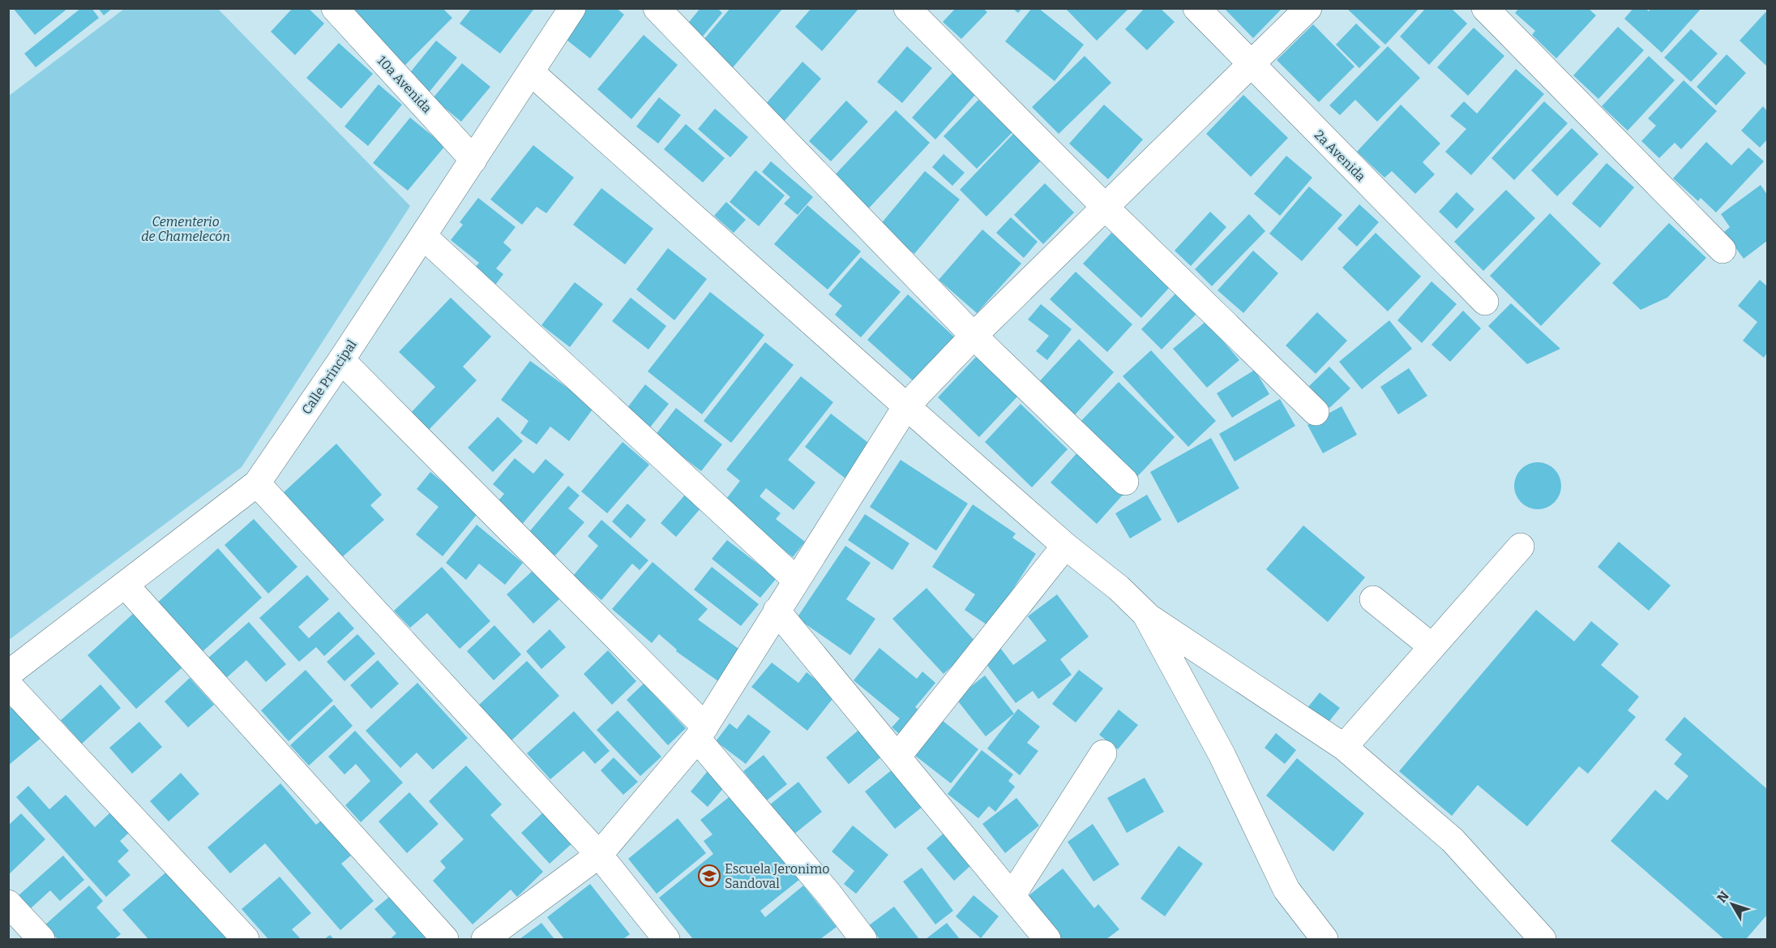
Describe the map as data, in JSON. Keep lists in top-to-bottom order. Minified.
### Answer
{"streets":{"street":["10a Avenida","2a Avenida","Calle Principal"]},"crossings":[["10a Avenida","Calle Principal"]],"parks":["Cementerio de Chamelecón"],"places":{"school or university":["Escuela Jeronimo Sandoval"]},"north":"top left"}
